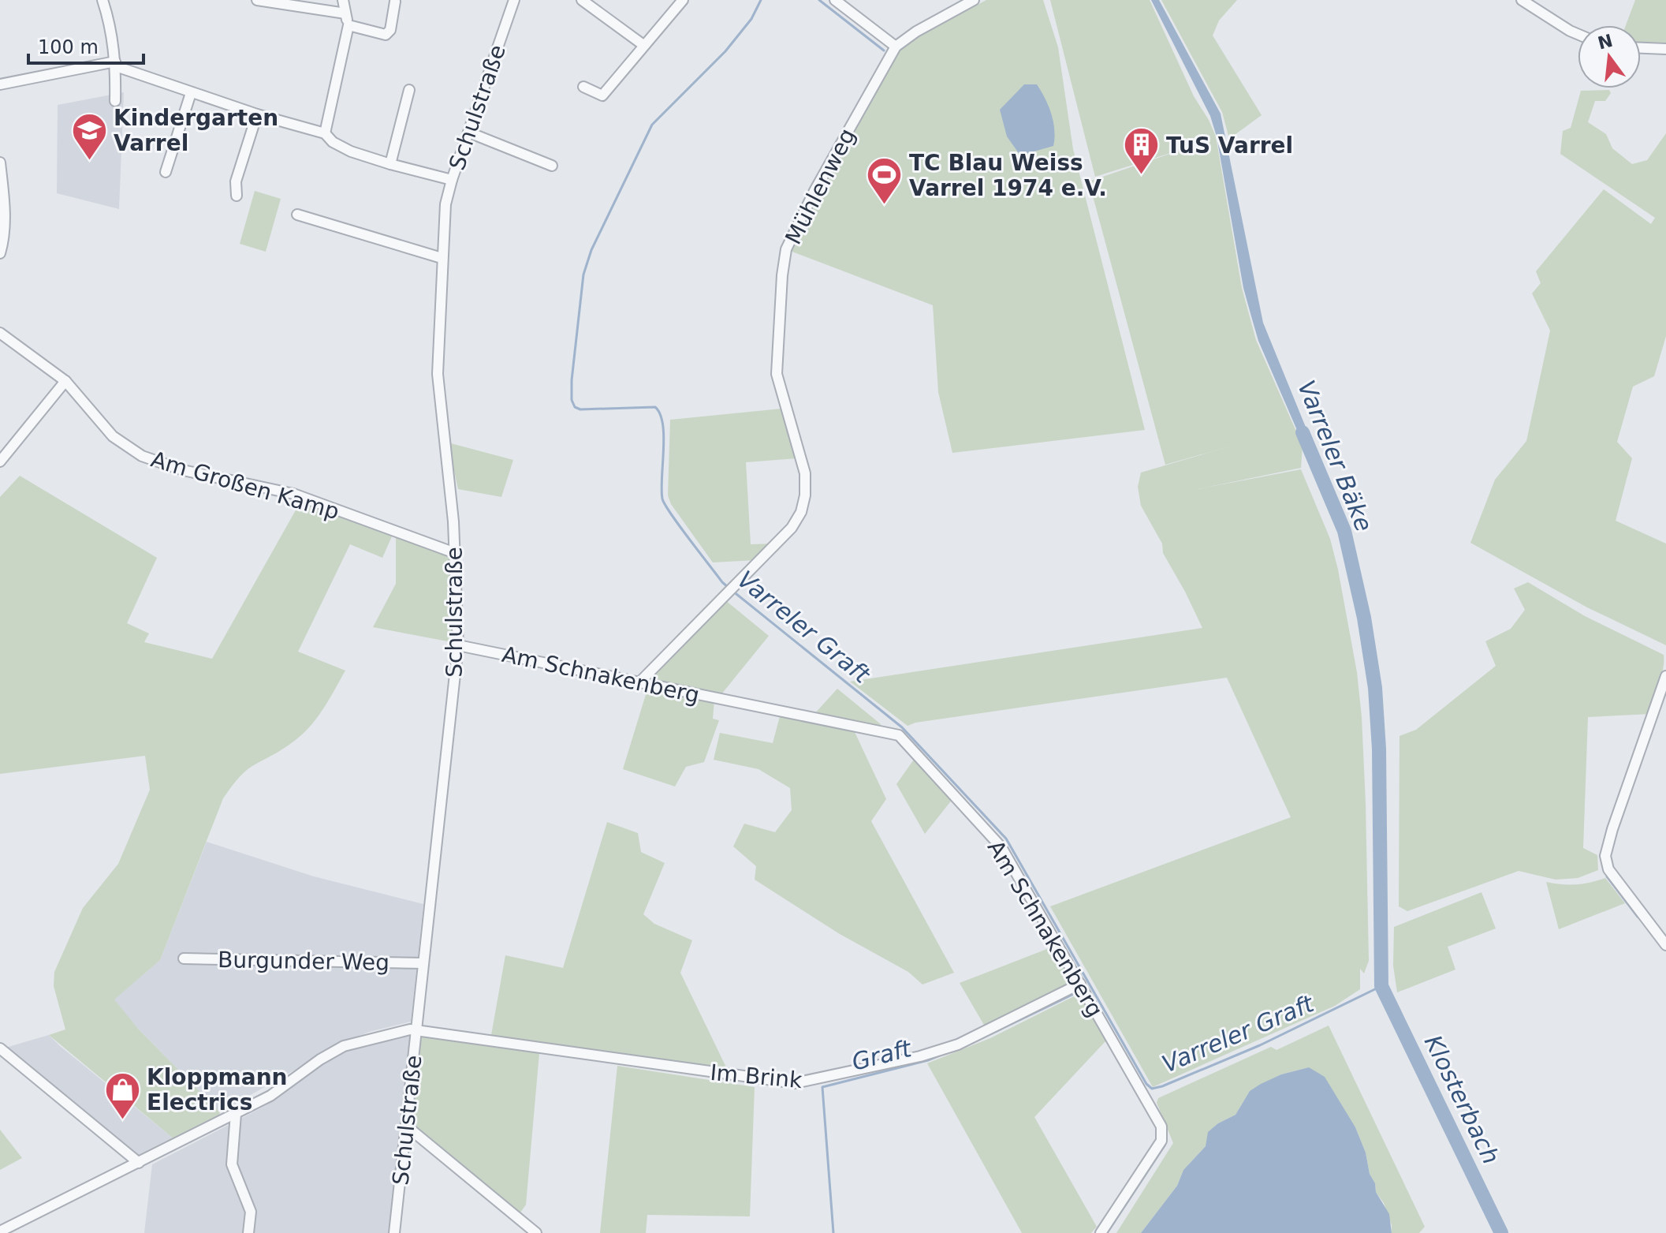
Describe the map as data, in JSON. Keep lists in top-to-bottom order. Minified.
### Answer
{"streets":{"street":["Schulstraße","Mühlenweg","Am Großen Kamp","Am Schnakenberg","Burgunder Weg","Im Brink"]},"crossings":[["Schulstraße","Am Großen Kamp"],["Schulstraße","Am Schnakenberg"],["Schulstraße","Burgunder Weg"],["Schulstraße","Im Brink"],["Mühlenweg","Am Schnakenberg"],["Am Schnakenberg","Im Brink"]],"water":["Varreler Bäke","Varreler Graft","Graft","Klosterbach"],"places":{"school or university":["Kindergarten Varrel"],"building":["TuS Varrel"],"sports":["TC Blau Weiss Varrel 1974 e.V."],"shop":["Kloppmann Electrics"]},"scale_bar":"100 m","north":"top"}
